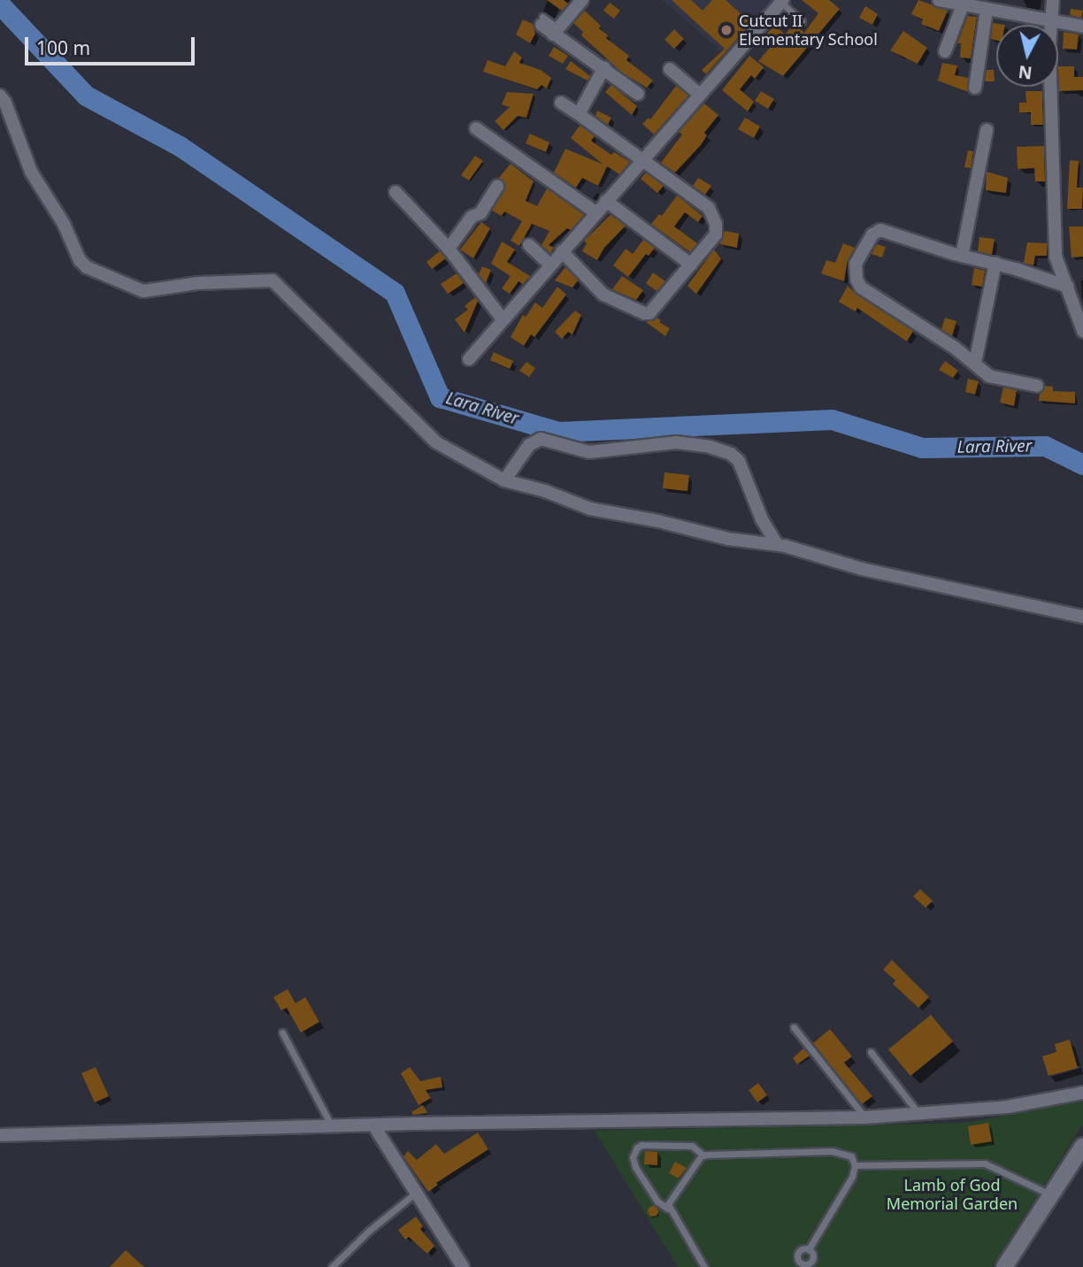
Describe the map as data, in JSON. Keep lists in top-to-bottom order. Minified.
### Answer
{"water":["Lara River"],"parks":["Lamb of God Memorial Garden"],"places":["Cutcut II Elementary School"],"scale_bar":"100 m","north":"bottom"}
